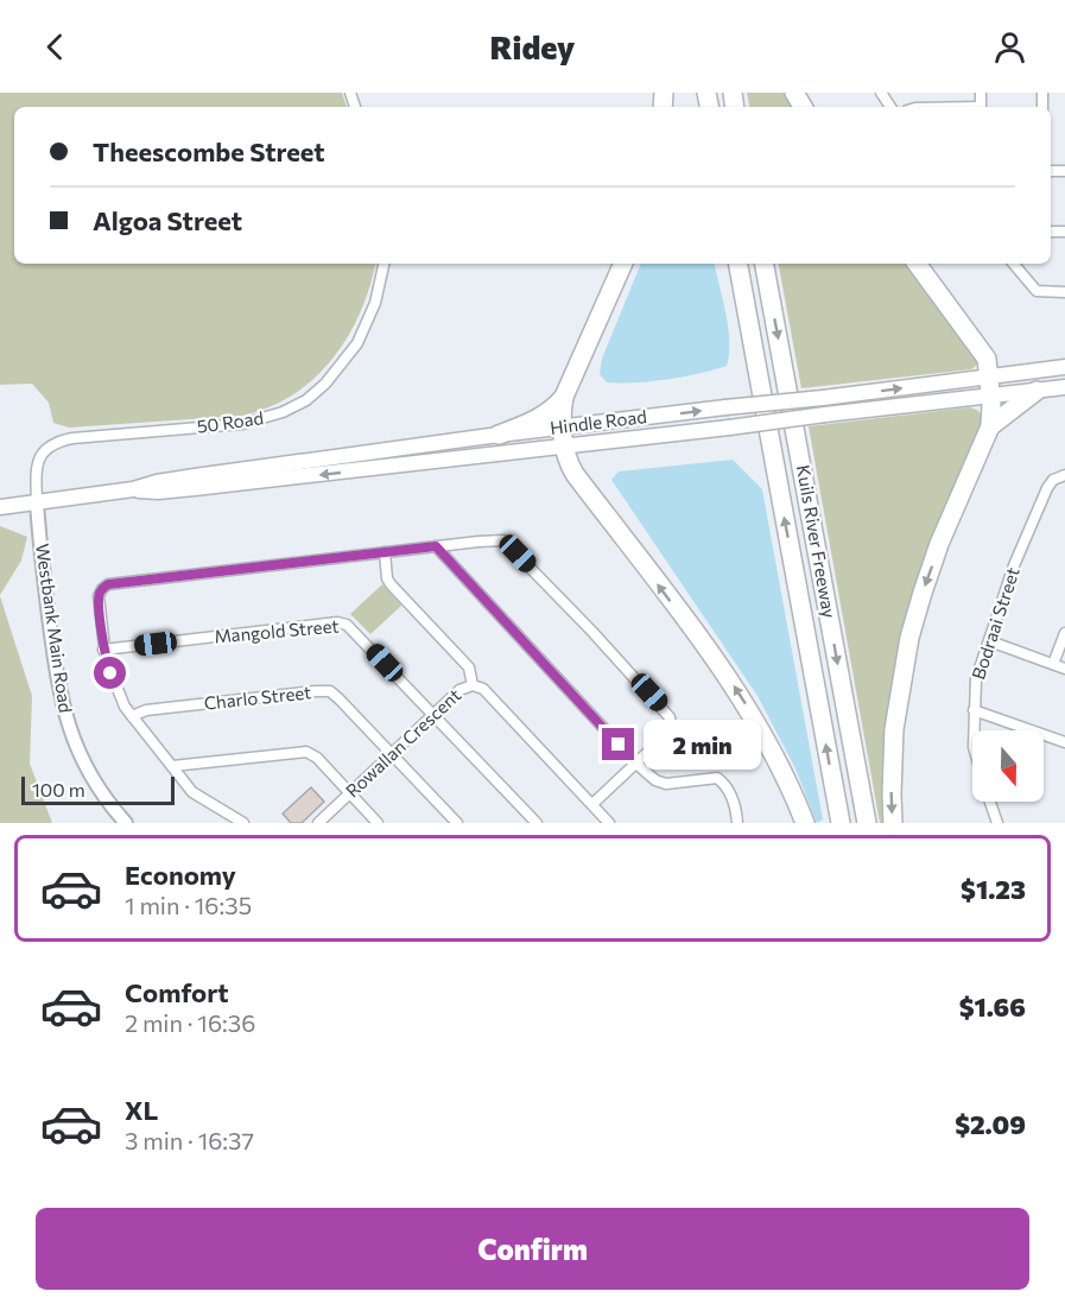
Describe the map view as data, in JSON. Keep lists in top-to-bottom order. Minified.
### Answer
{"streets":{"highway":["Kuils River Freeway"],"main road":["Hindle Road"],"street":["50 Road","Bodraai Street","Westbank Main Road","Mangold Street","Charlo Street","Rowallan Crescent"]},"crossings":[["50 Road","Hindle Road"],["50 Road","Westbank Main Road"],["Hindle Road","Westbank Main Road"],["Mangold Street","Rowallan Crescent"],["Charlo Street","Rowallan Crescent"]],"scale_bar":"100 m","north":"bottom","page":{"header":"Ridey","banner":["Theescombe Street","Algoa Street"],"bubble":"2 min","scale":"100 m","list":[{"name":"Economy","note":"1 min · 16:35","value":"$1.23"},{"name":"Comfort","note":"2 min · 16:36","value":"$1.66"},{"name":"XL","note":"3 min · 16:37","value":"$2.09"}],"buttons":"Confirm"}}
